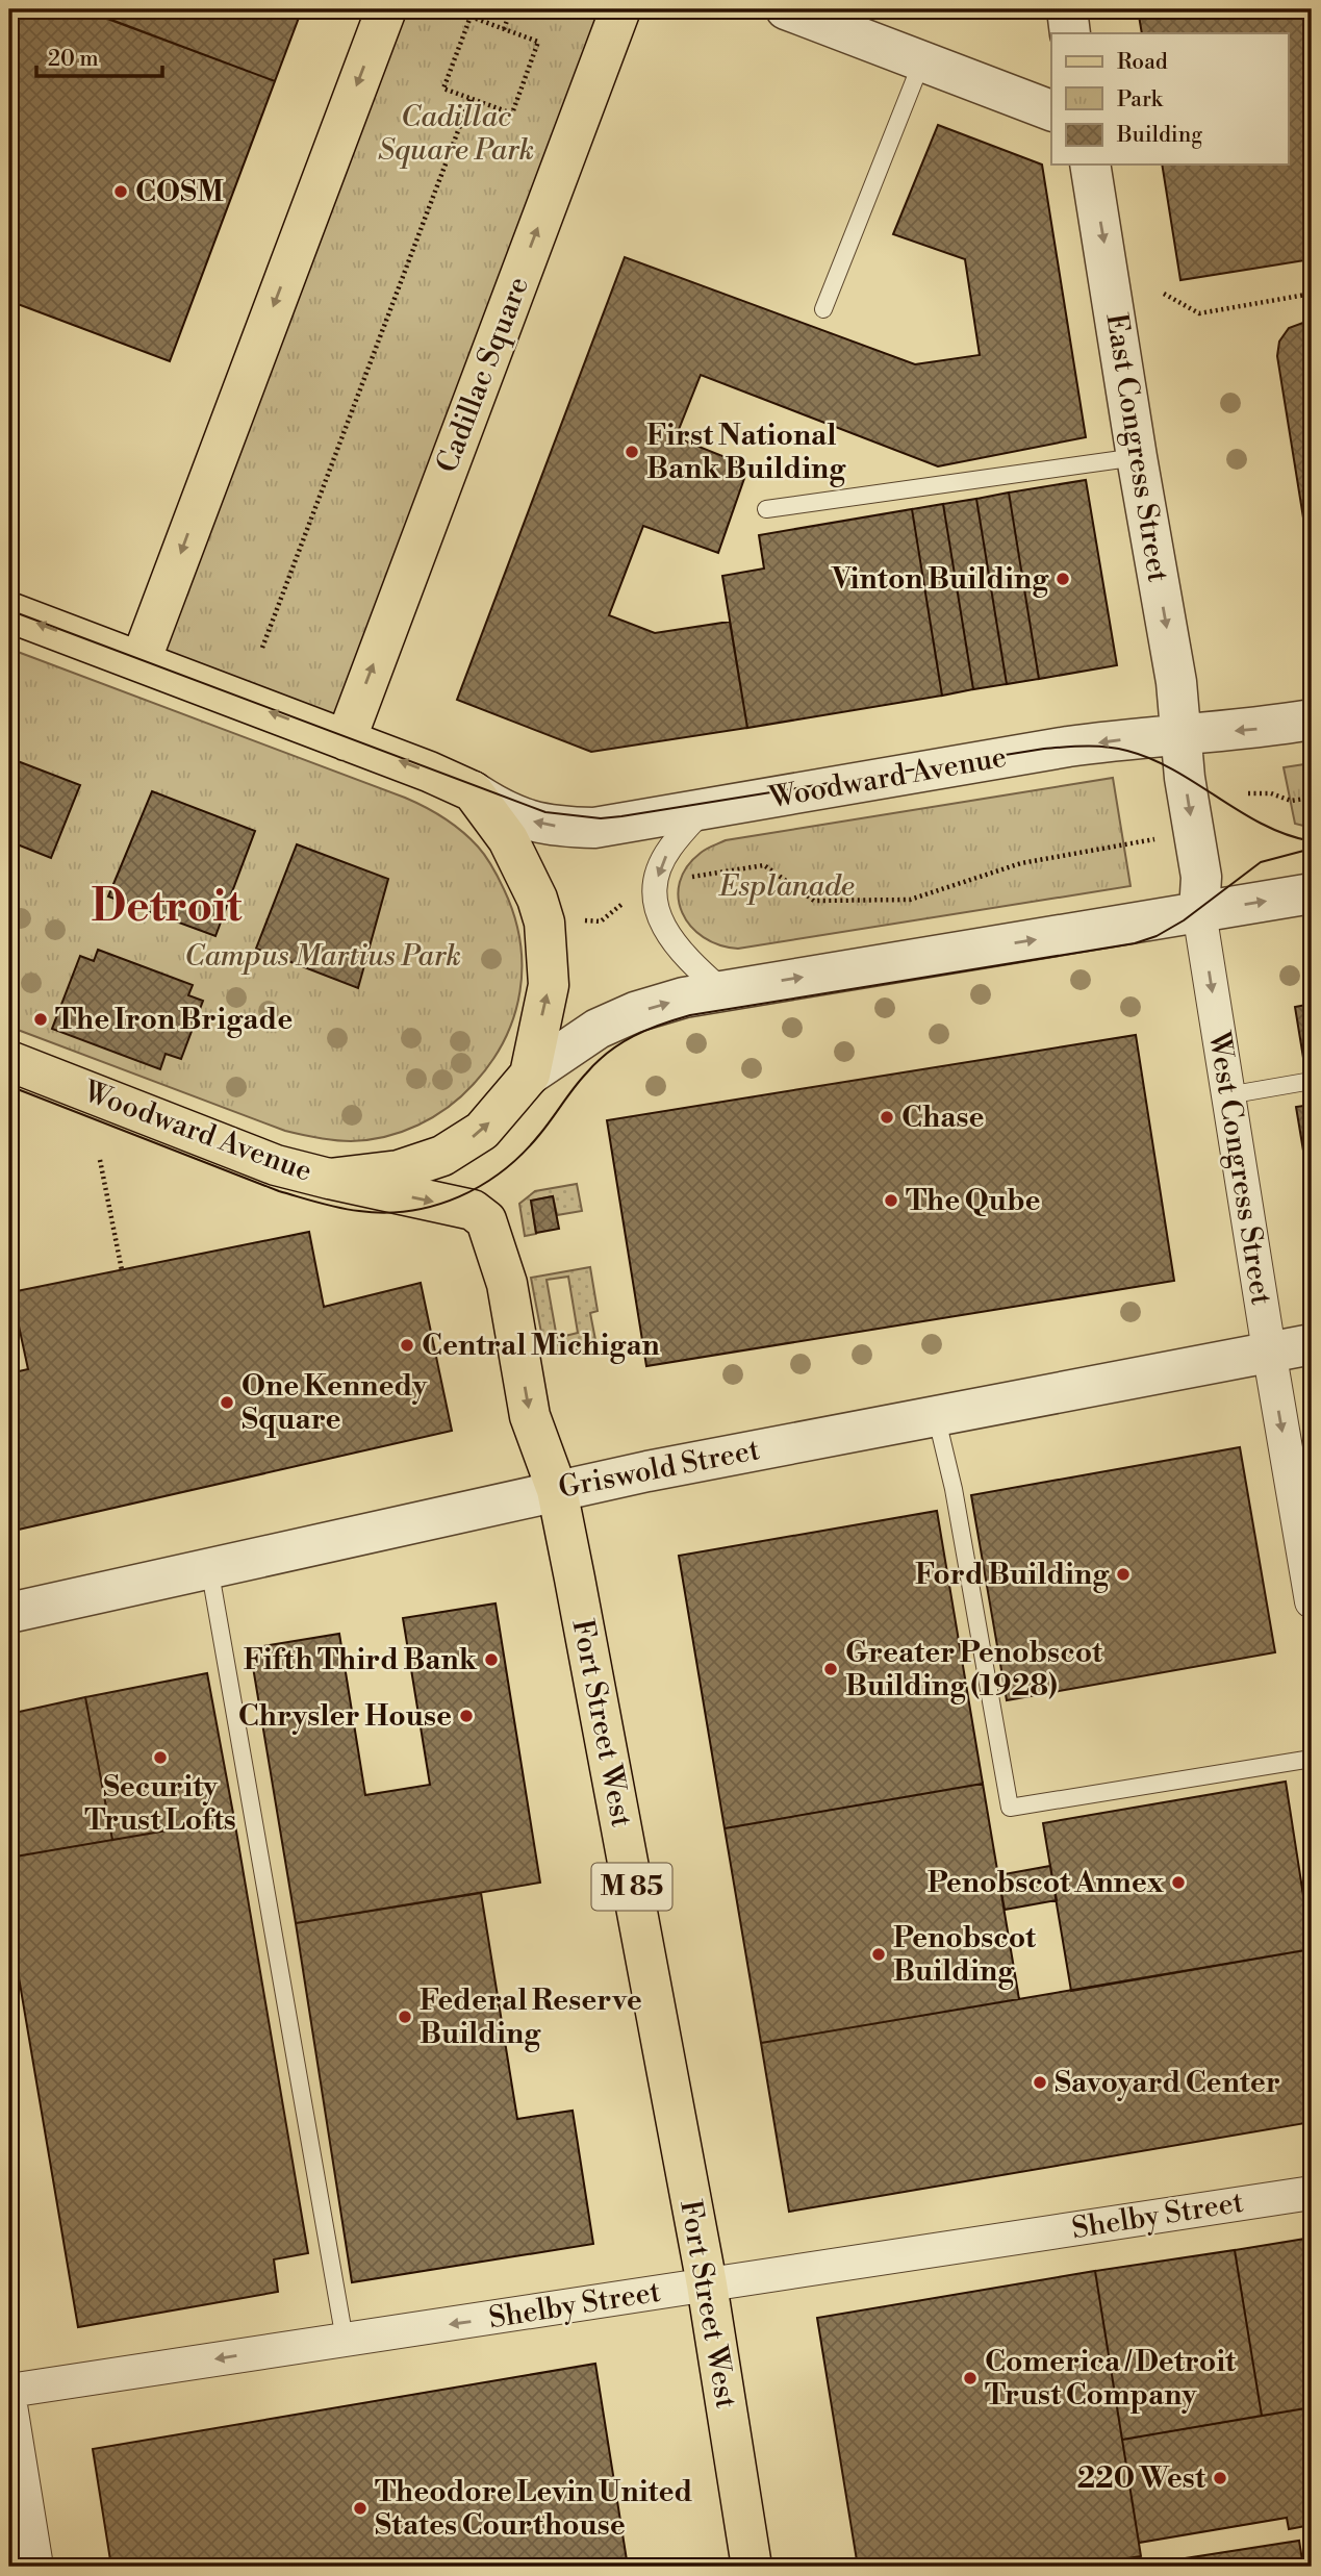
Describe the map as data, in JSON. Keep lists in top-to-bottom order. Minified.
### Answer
{"streets":{"main road":["Cadillac Square","Woodward Avenue","Fort Street West","M 85"],"street":["East Congress Street","West Congress Street","Griswold Street","Shelby Street"]},"crossings":[["Cadillac Square","Woodward Avenue"],["East Congress Street","Woodward Avenue"],["East Congress Street","West Congress Street"],["Woodward Avenue","West Congress Street"],["Woodward Avenue","Fort Street West"],["West Congress Street","Griswold Street"],["Griswold Street","Fort Street West"],["Fort Street West","Shelby Street"]],"one_way":["East Congress Street","West Congress Street","Shelby Street"],"districts":["Detroit"],"parks":["Cadillac Square Park","Esplanade","Campus Martius Park"],"places":["COSM","First National Bank Building","Vinton Building","The Iron Brigade","Chase","The Qube","Central Michigan","One Kennedy Square","Ford Building","Fifth Third Bank","Greater Penobscot Building (1928)","Chrysler House","Security Trust Lofts","Penobscot Annex","Penobscot Building","Federal Reserve Building","Savoyard Center","Comerica / Detroit Trust Company","220 West","Theodore Levin United States Courthouse"],"legend":["Road","Park","Building"],"scale_bar":"20 m"}
